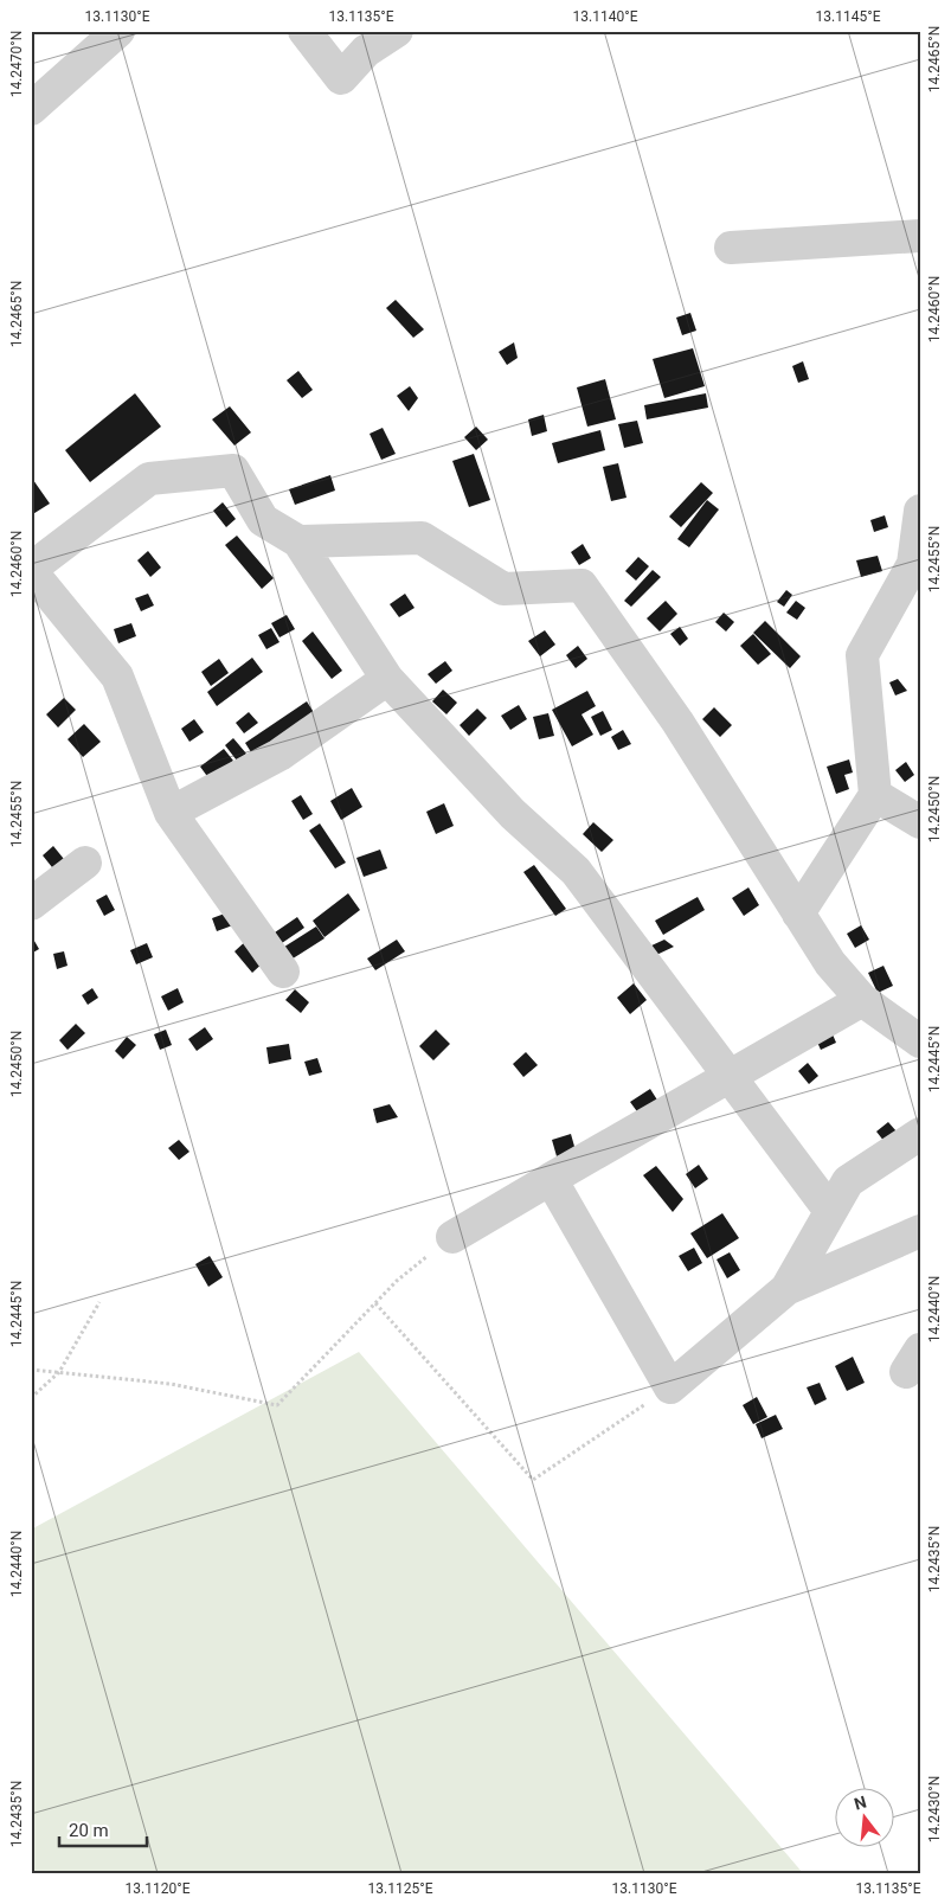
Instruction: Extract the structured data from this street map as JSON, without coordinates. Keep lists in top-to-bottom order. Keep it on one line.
{"scale_bar":"20 m","north":"top","coordinates":["13.1130°E","13.1135°E","13.1140°E","13.1145°E","14.2465°N","14.2470°N","14.2460°N","14.2455°N","14.2450°N","14.2445°N","14.2440°N","14.2435°N","14.2430°N","13.1120°E","13.1125°E"]}
